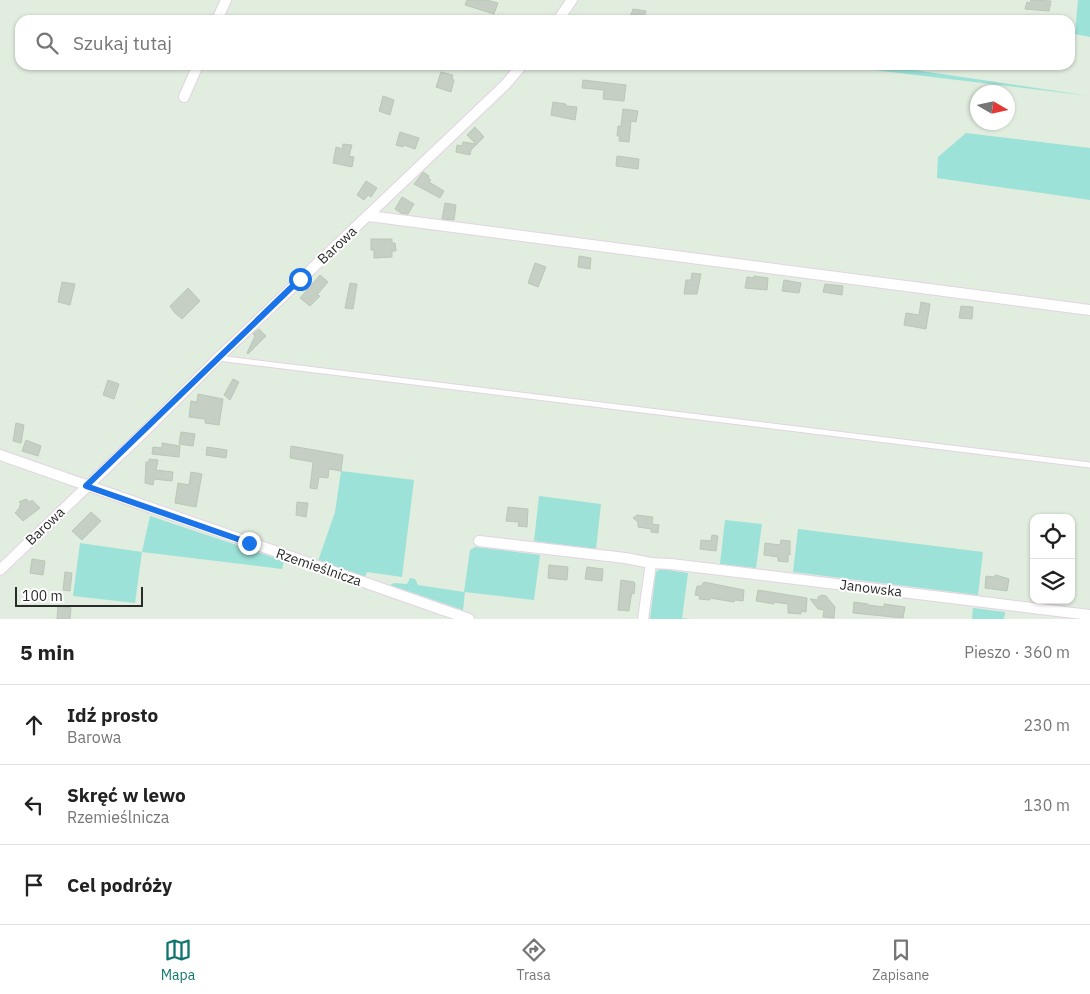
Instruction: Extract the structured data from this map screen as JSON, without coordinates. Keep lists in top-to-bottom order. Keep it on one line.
{"streets":{"street":["Barowa","Rzemieślnicza","Janowska"]},"crossings":[["Barowa","Rzemieślnicza"]],"scale_bar":"100 m","north":"right","page":{"search":"Szukaj tutaj","scale":"100 m","heading":["5 min","Pieszo · 360 m"],"list":[["Idź prosto","Barowa","230 m"],["Skręć w lewo","Rzemieślnicza","130 m"],"Cel podróży"],"nav":["Mapa","Trasa","Zapisane"]}}
